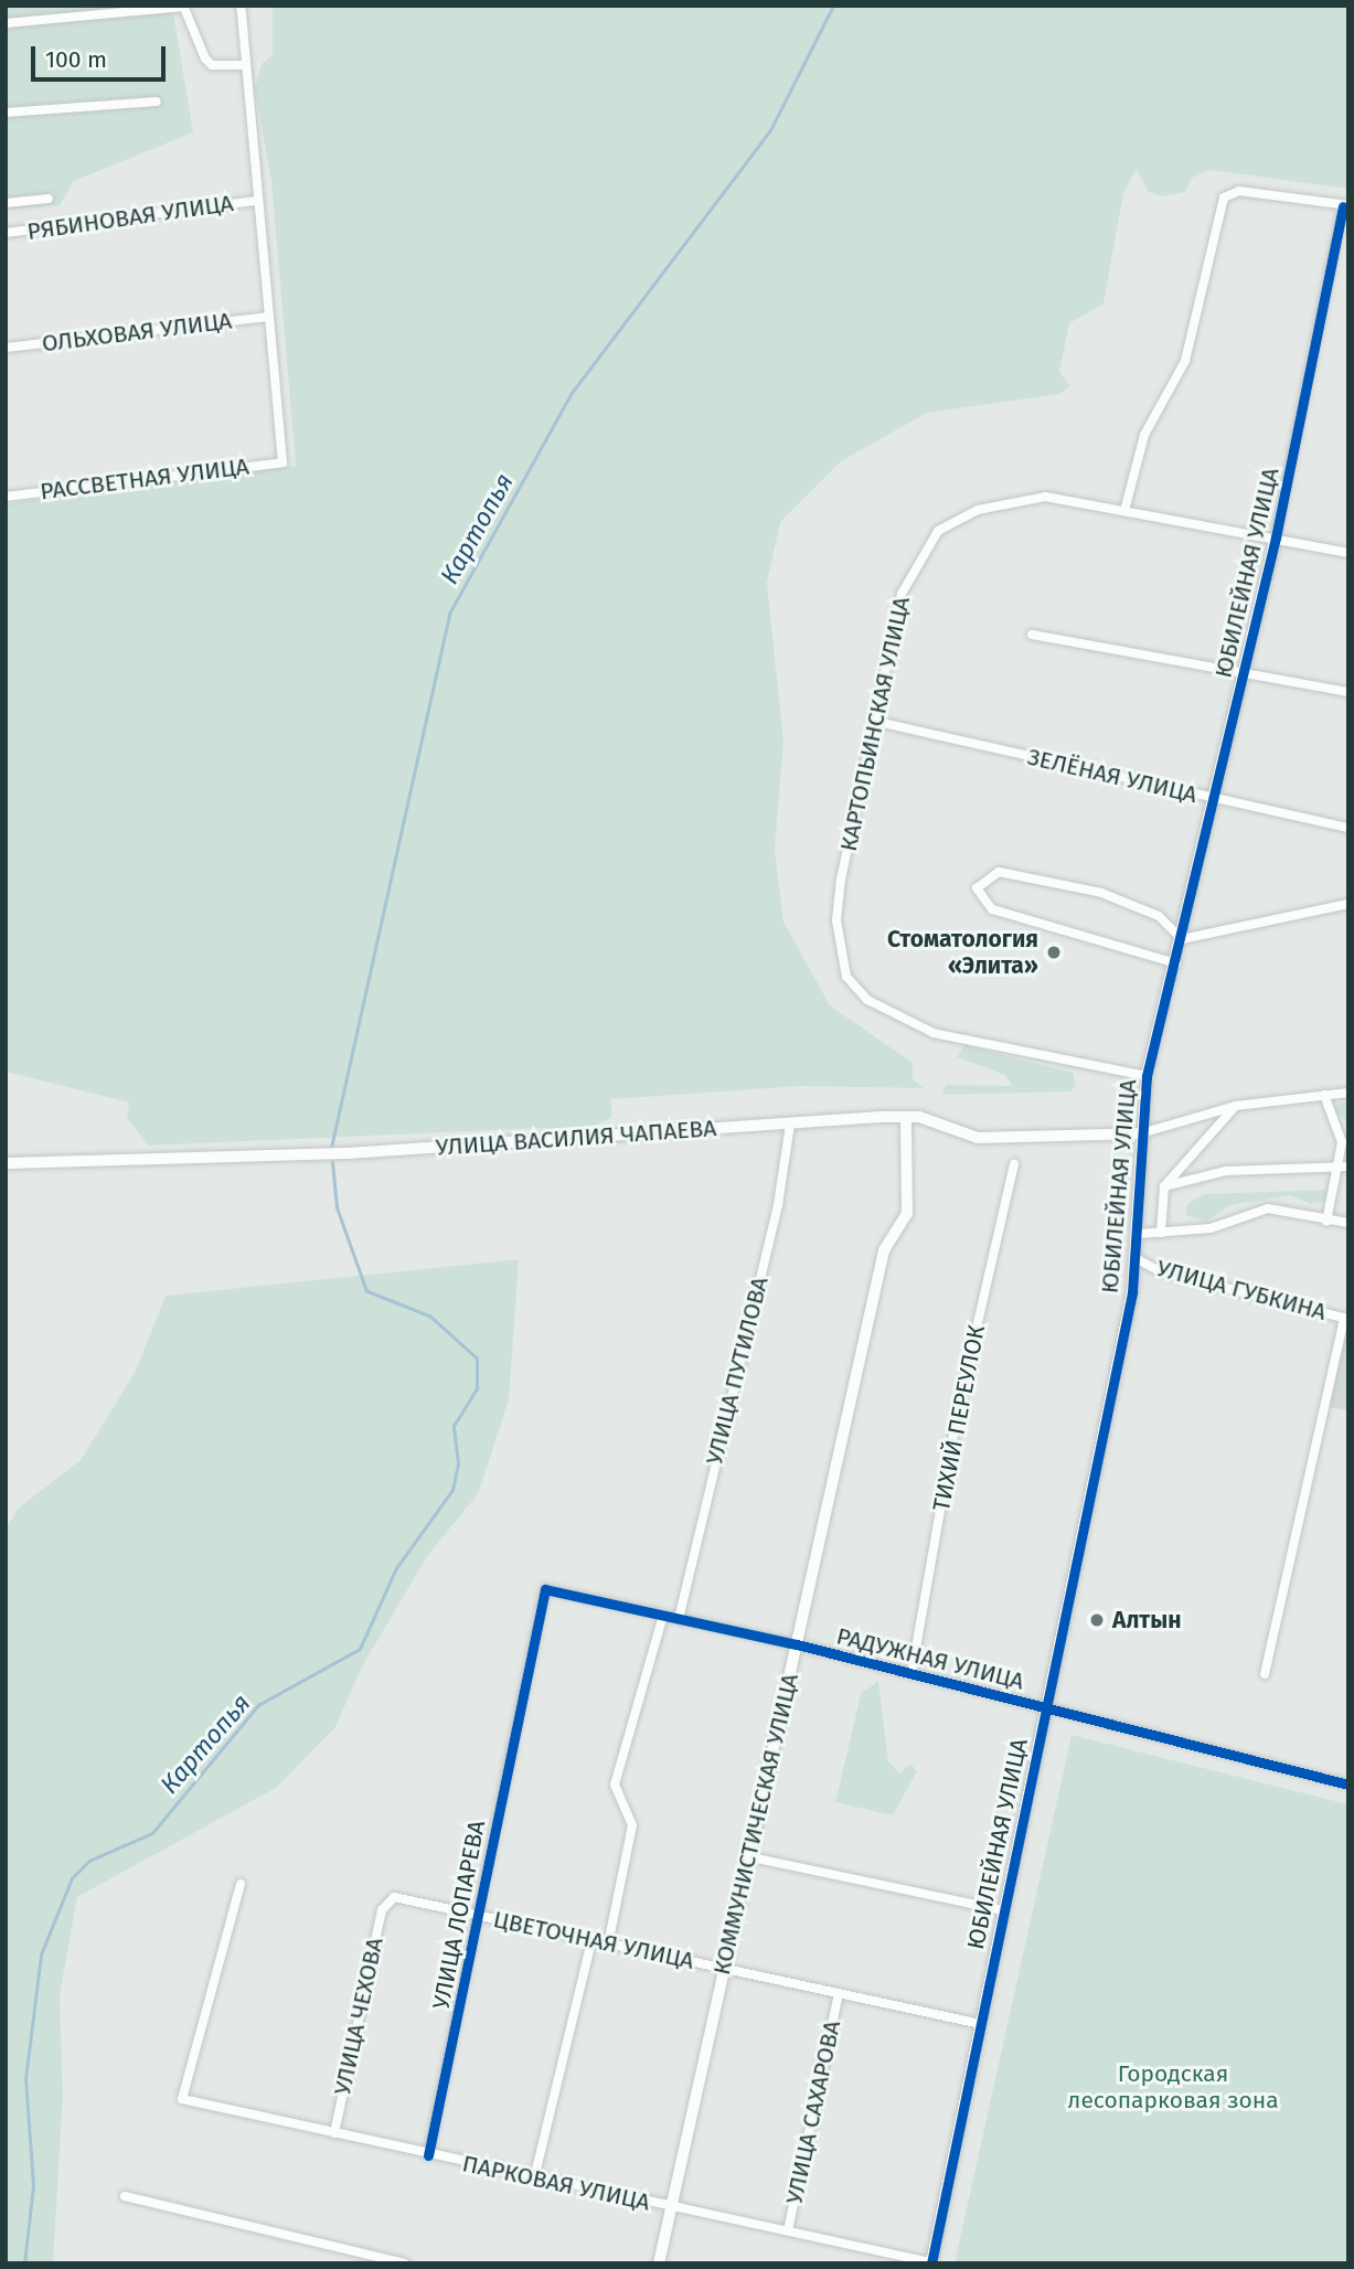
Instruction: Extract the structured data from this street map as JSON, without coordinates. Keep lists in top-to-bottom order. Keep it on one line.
{"streets":{"street":["РЯБИНОВАЯ УЛИЦА","ОЛЬХОВАЯ УЛИЦА","РАССВЕТНАЯ УЛИЦА","ЮБИЛЕЙНАЯ УЛИЦА","КАРТОПЬИНСКАЯ УЛИЦА","ЗЕЛЁНАЯ УЛИЦА","УЛИЦА ВАСИЛИЯ ЧАПАЕВА","УЛИЦА ГУБКИНА","УЛИЦА ПУТИЛОВА","ТИХИЙ ПЕРЕУЛОК","РАДУЖНАЯ УЛИЦА","КОММУНИСТИЧЕСКАЯ УЛИЦА","УЛИЦА ЛОПАРЕВА","ЦВЕТОЧНАЯ УЛИЦА","УЛИЦА ЧЕХОВА","УЛИЦА САХАРОВА","ПАРКОВАЯ УЛИЦА"]},"crossings":[["ОЛЬХОВАЯ УЛИЦА","РАССВЕТНАЯ УЛИЦА"],["ЮБИЛЕЙНАЯ УЛИЦА","КАРТОПЬИНСКАЯ УЛИЦА"],["ЮБИЛЕЙНАЯ УЛИЦА","ЗЕЛЁНАЯ УЛИЦА"],["ЮБИЛЕЙНАЯ УЛИЦА","УЛИЦА ВАСИЛИЯ ЧАПАЕВА"],["ЮБИЛЕЙНАЯ УЛИЦА","УЛИЦА ГУБКИНА"],["ЮБИЛЕЙНАЯ УЛИЦА","РАДУЖНАЯ УЛИЦА"],["ЮБИЛЕЙНАЯ УЛИЦА","ЦВЕТОЧНАЯ УЛИЦА"],["ЮБИЛЕЙНАЯ УЛИЦА","ПАРКОВАЯ УЛИЦА"],["КАРТОПЬИНСКАЯ УЛИЦА","ЗЕЛЁНАЯ УЛИЦА"],["УЛИЦА ВАСИЛИЯ ЧАПАЕВА","УЛИЦА ПУТИЛОВА"],["УЛИЦА ВАСИЛИЯ ЧАПАЕВА","КОММУНИСТИЧЕСКАЯ УЛИЦА"],["УЛИЦА ПУТИЛОВА","РАДУЖНАЯ УЛИЦА"],["ТИХИЙ ПЕРЕУЛОК","РАДУЖНАЯ УЛИЦА"],["РАДУЖНАЯ УЛИЦА","КОММУНИСТИЧЕСКАЯ УЛИЦА"],["РАДУЖНАЯ УЛИЦА","УЛИЦА ЛОПАРЕВА"],["КОММУНИСТИЧЕСКАЯ УЛИЦА","ЦВЕТОЧНАЯ УЛИЦА"],["КОММУНИСТИЧЕСКАЯ УЛИЦА","ПАРКОВАЯ УЛИЦА"],["УЛИЦА ЛОПАРЕВА","ЦВЕТОЧНАЯ УЛИЦА"],["УЛИЦА ЛОПАРЕВА","ПАРКОВАЯ УЛИЦА"],["ЦВЕТОЧНАЯ УЛИЦА","УЛИЦА ЧЕХОВА"],["ЦВЕТОЧНАЯ УЛИЦА","УЛИЦА САХАРОВА"],["УЛИЦА ЧЕХОВА","ПАРКОВАЯ УЛИЦА"],["УЛИЦА САХАРОВА","ПАРКОВАЯ УЛИЦА"]],"water":["Картопья"],"parks":["Городская лесопарковая зона"],"places":["Стоматология «Элита»","Алтын"],"scale_bar":"100 m"}
